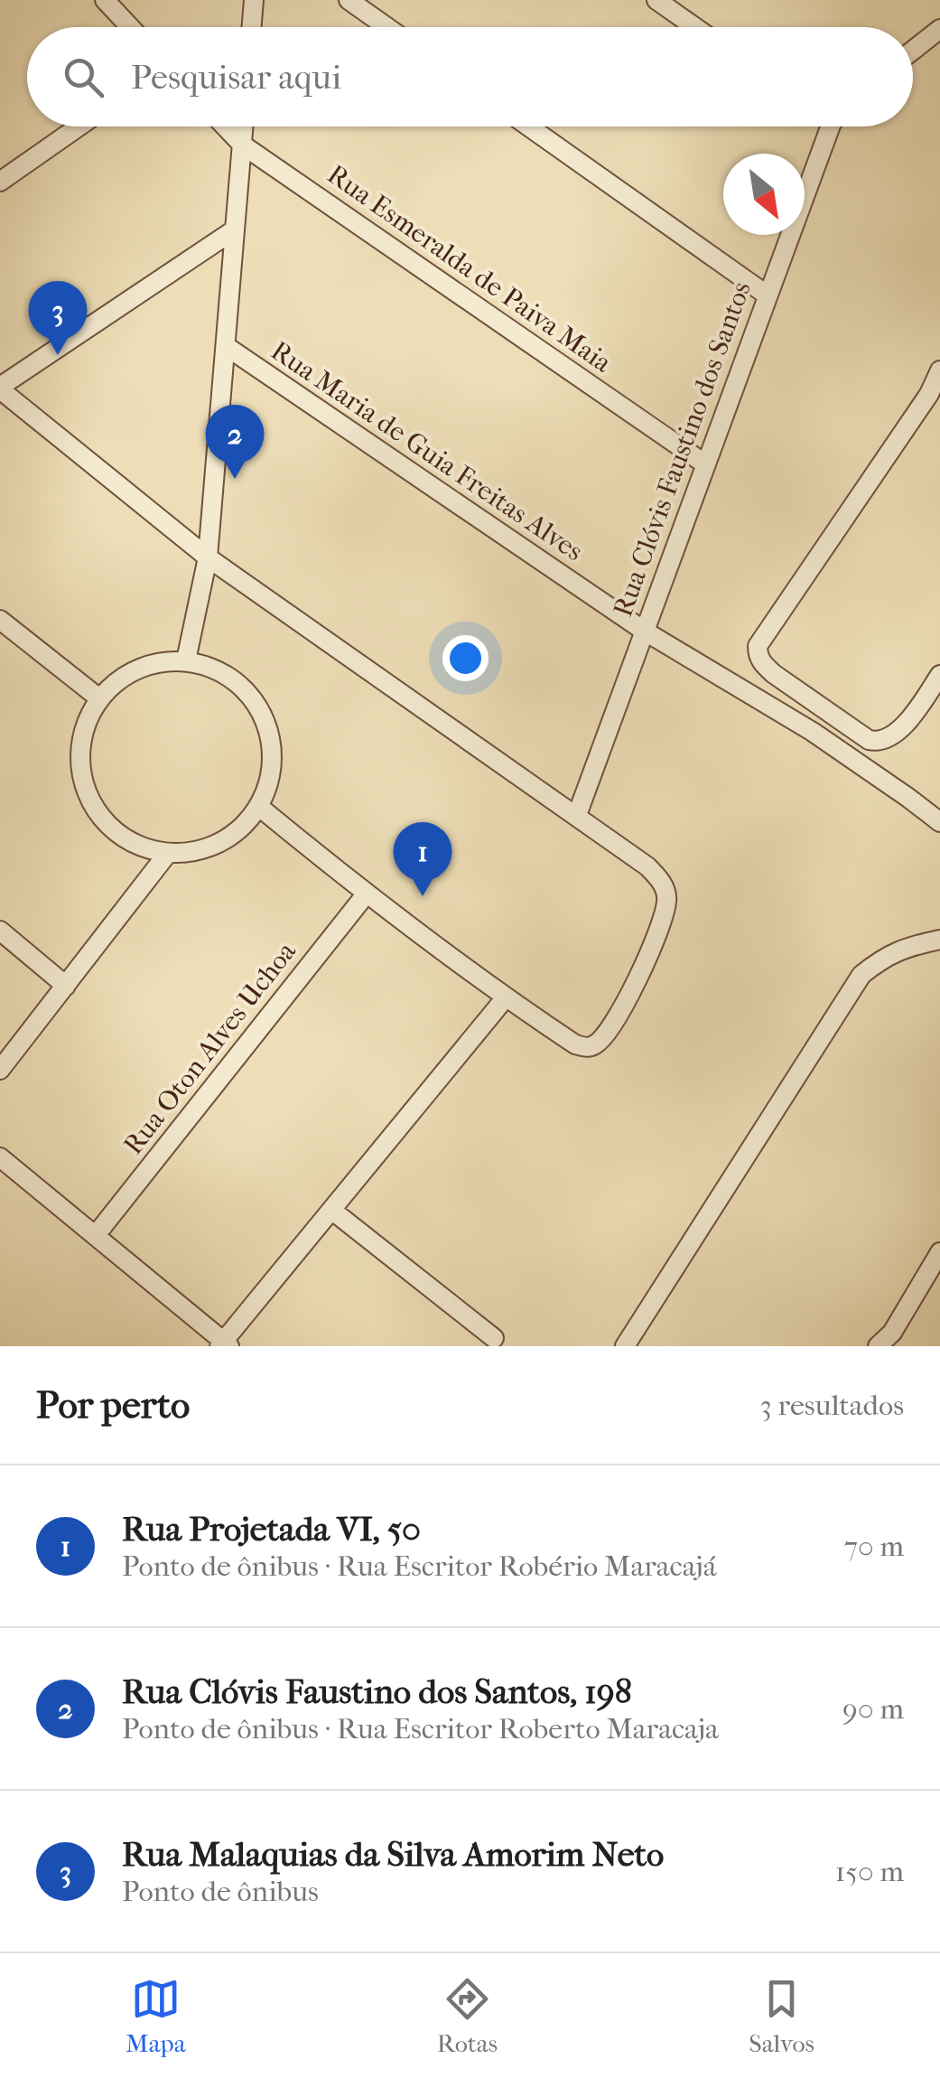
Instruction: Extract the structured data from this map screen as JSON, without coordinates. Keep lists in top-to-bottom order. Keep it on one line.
{"streets":{"street":["Rua Esmeralda de Paiva Maia","Rua Clóvis Faustino dos Santos","Rua Maria de Guia Freitas Alves","Rua Oton Alves Uchoa"]},"crossings":[["Rua Esmeralda de Paiva Maia","Rua Clóvis Faustino dos Santos"],["Rua Clóvis Faustino dos Santos","Rua Maria de Guia Freitas Alves"]],"north":"bottom right","page":{"search":"Pesquisar aqui","pins":["3","2","1"],"heading":["Por perto","3 resultados"],"list":[{"mark":"1","name":"Rua Projetada VI, 50","note":"Ponto de ônibus · Rua Escritor Robério Maracajá","value":"70 m"},{"mark":"2","name":"Rua Clóvis Faustino dos Santos, 198","note":"Ponto de ônibus · Rua Escritor Roberto Maracaja","value":"90 m"},{"mark":"3","name":"Rua Malaquias da Silva Amorim Neto","note":"Ponto de ônibus","value":"150 m"}],"nav":["Mapa","Rotas","Salvos"]}}
